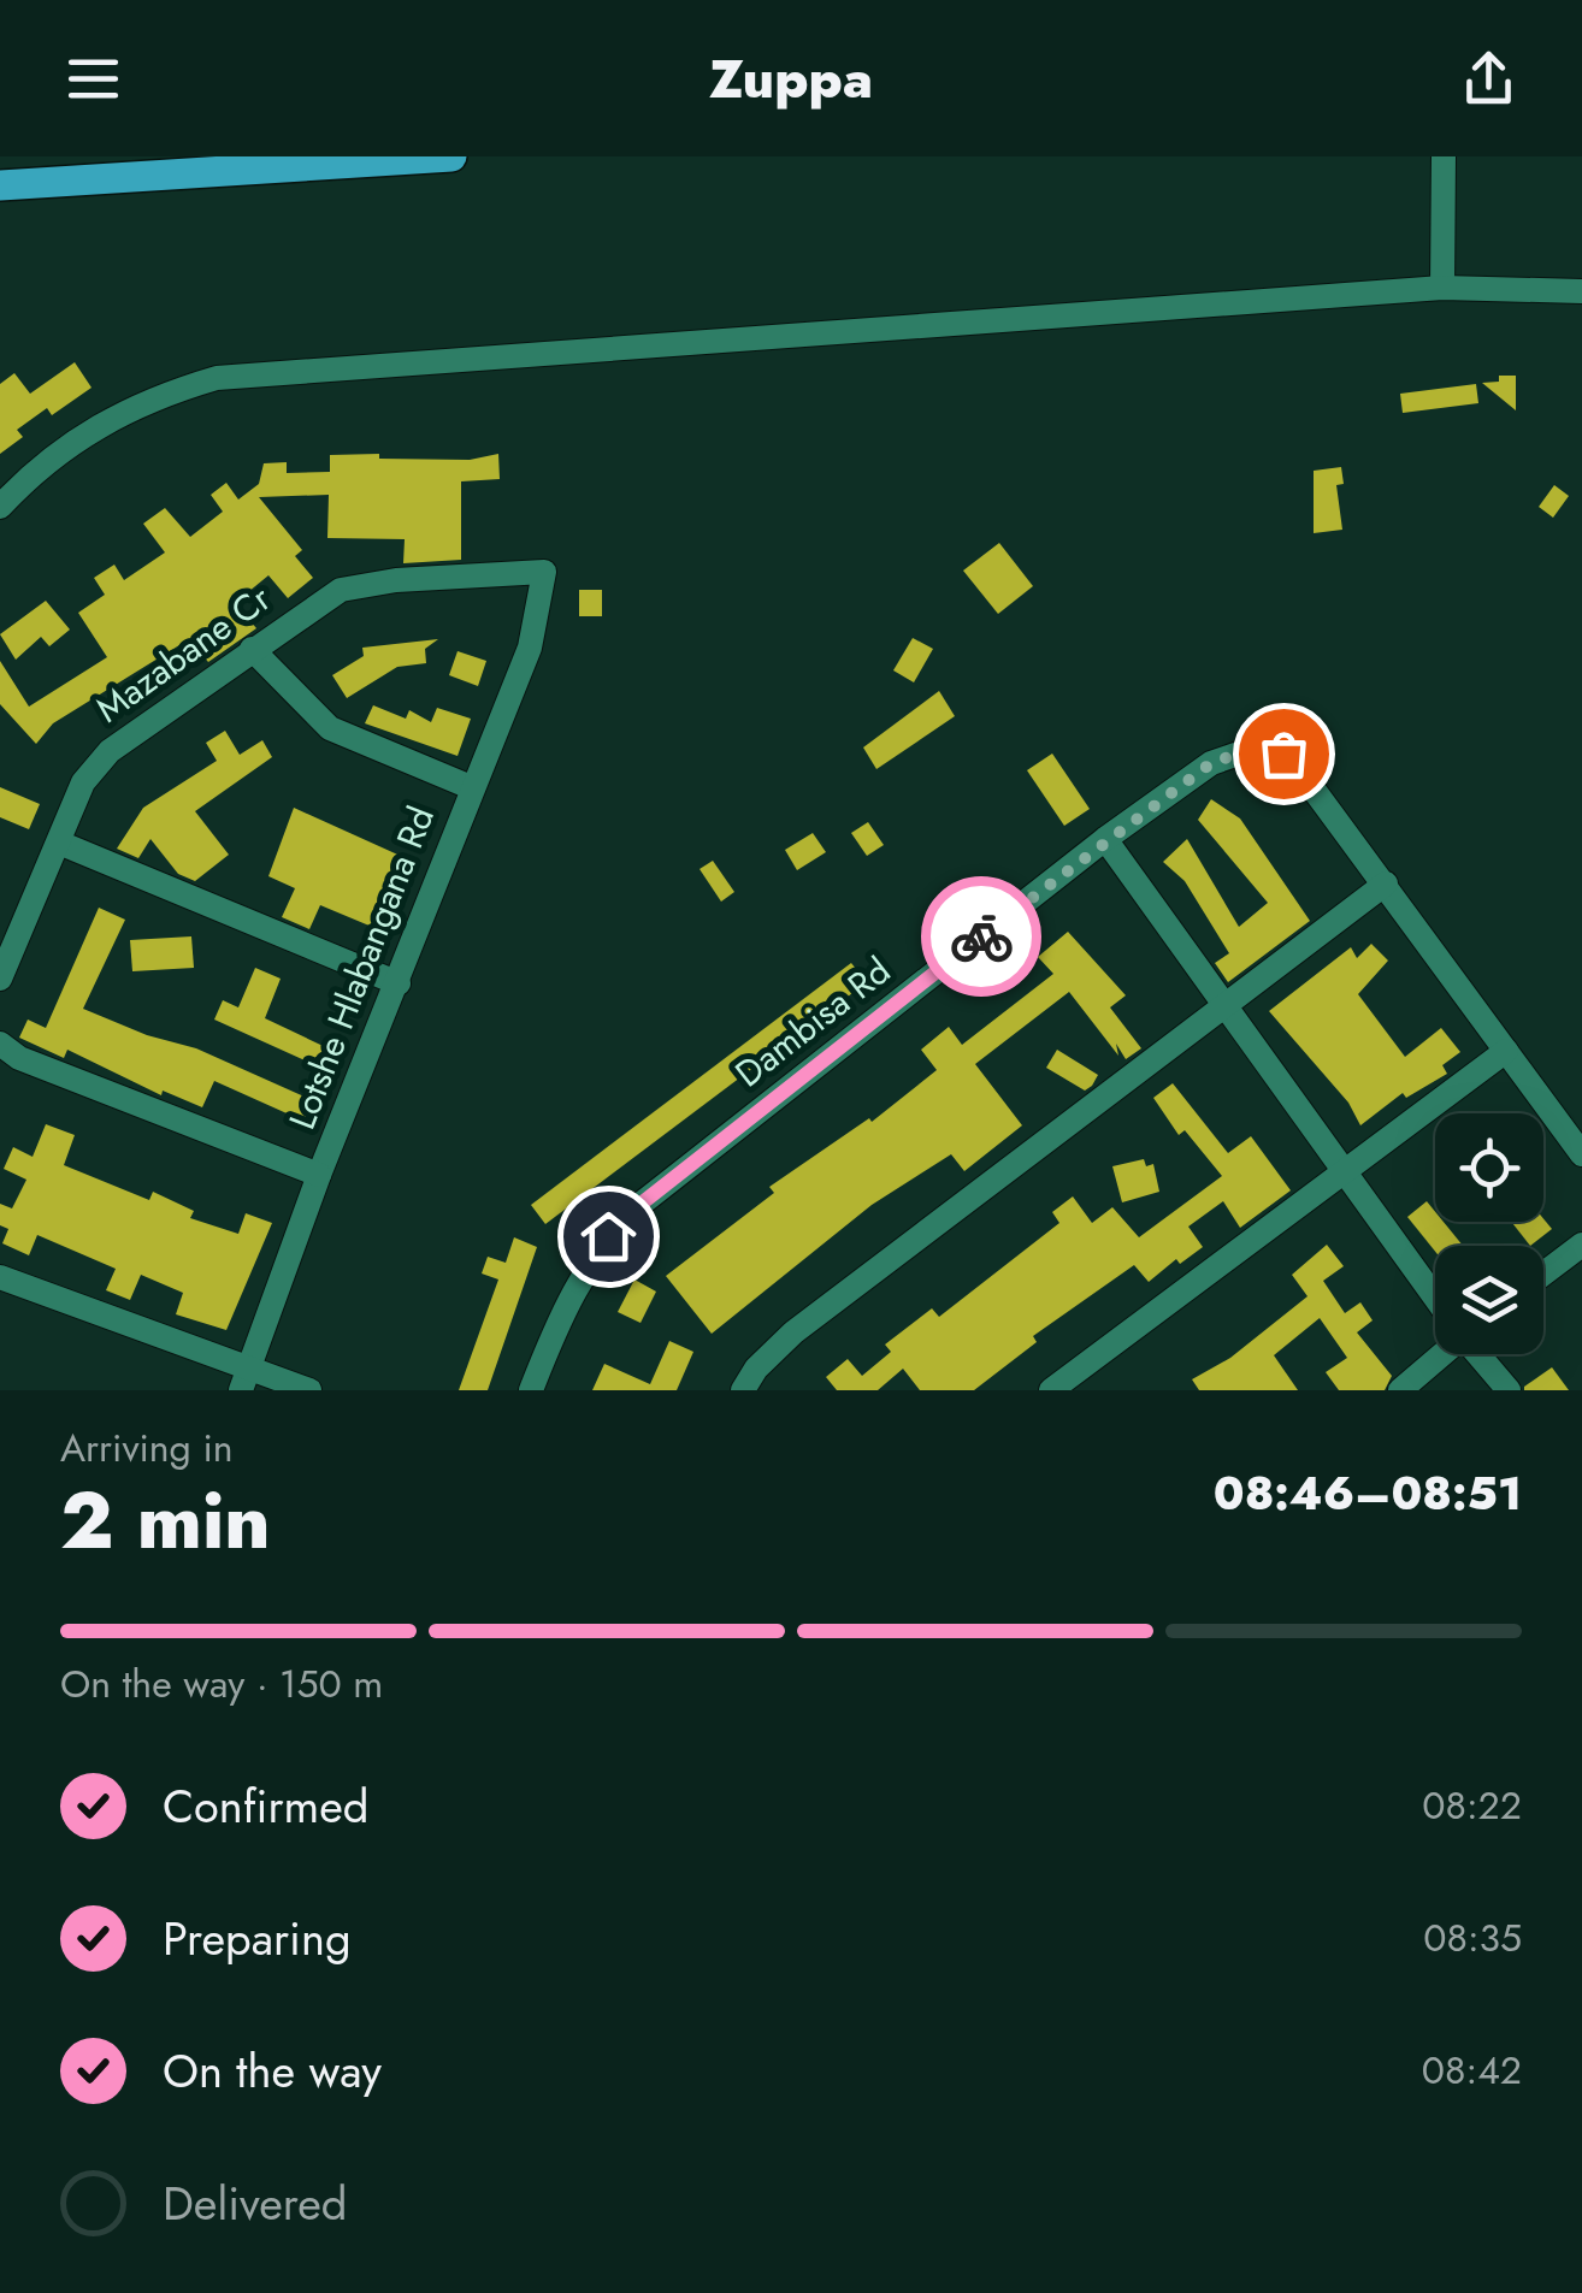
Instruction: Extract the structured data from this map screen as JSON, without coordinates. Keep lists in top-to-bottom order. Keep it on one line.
{"streets":{"street":["Mazabane Cr","Lotshe Hlabangana Rd","Dambisa Rd"]},"crossings":[["Mazabane Cr","Lotshe Hlabangana Rd"]],"page":{"header":"Zuppa","heading":["2 min","Arriving in","08:46–08:51"],"bar":"On the way · 150 m","list":[["Confirmed","08:22"],["Preparing","08:35"],["On the way","08:42"],"Delivered"]}}
